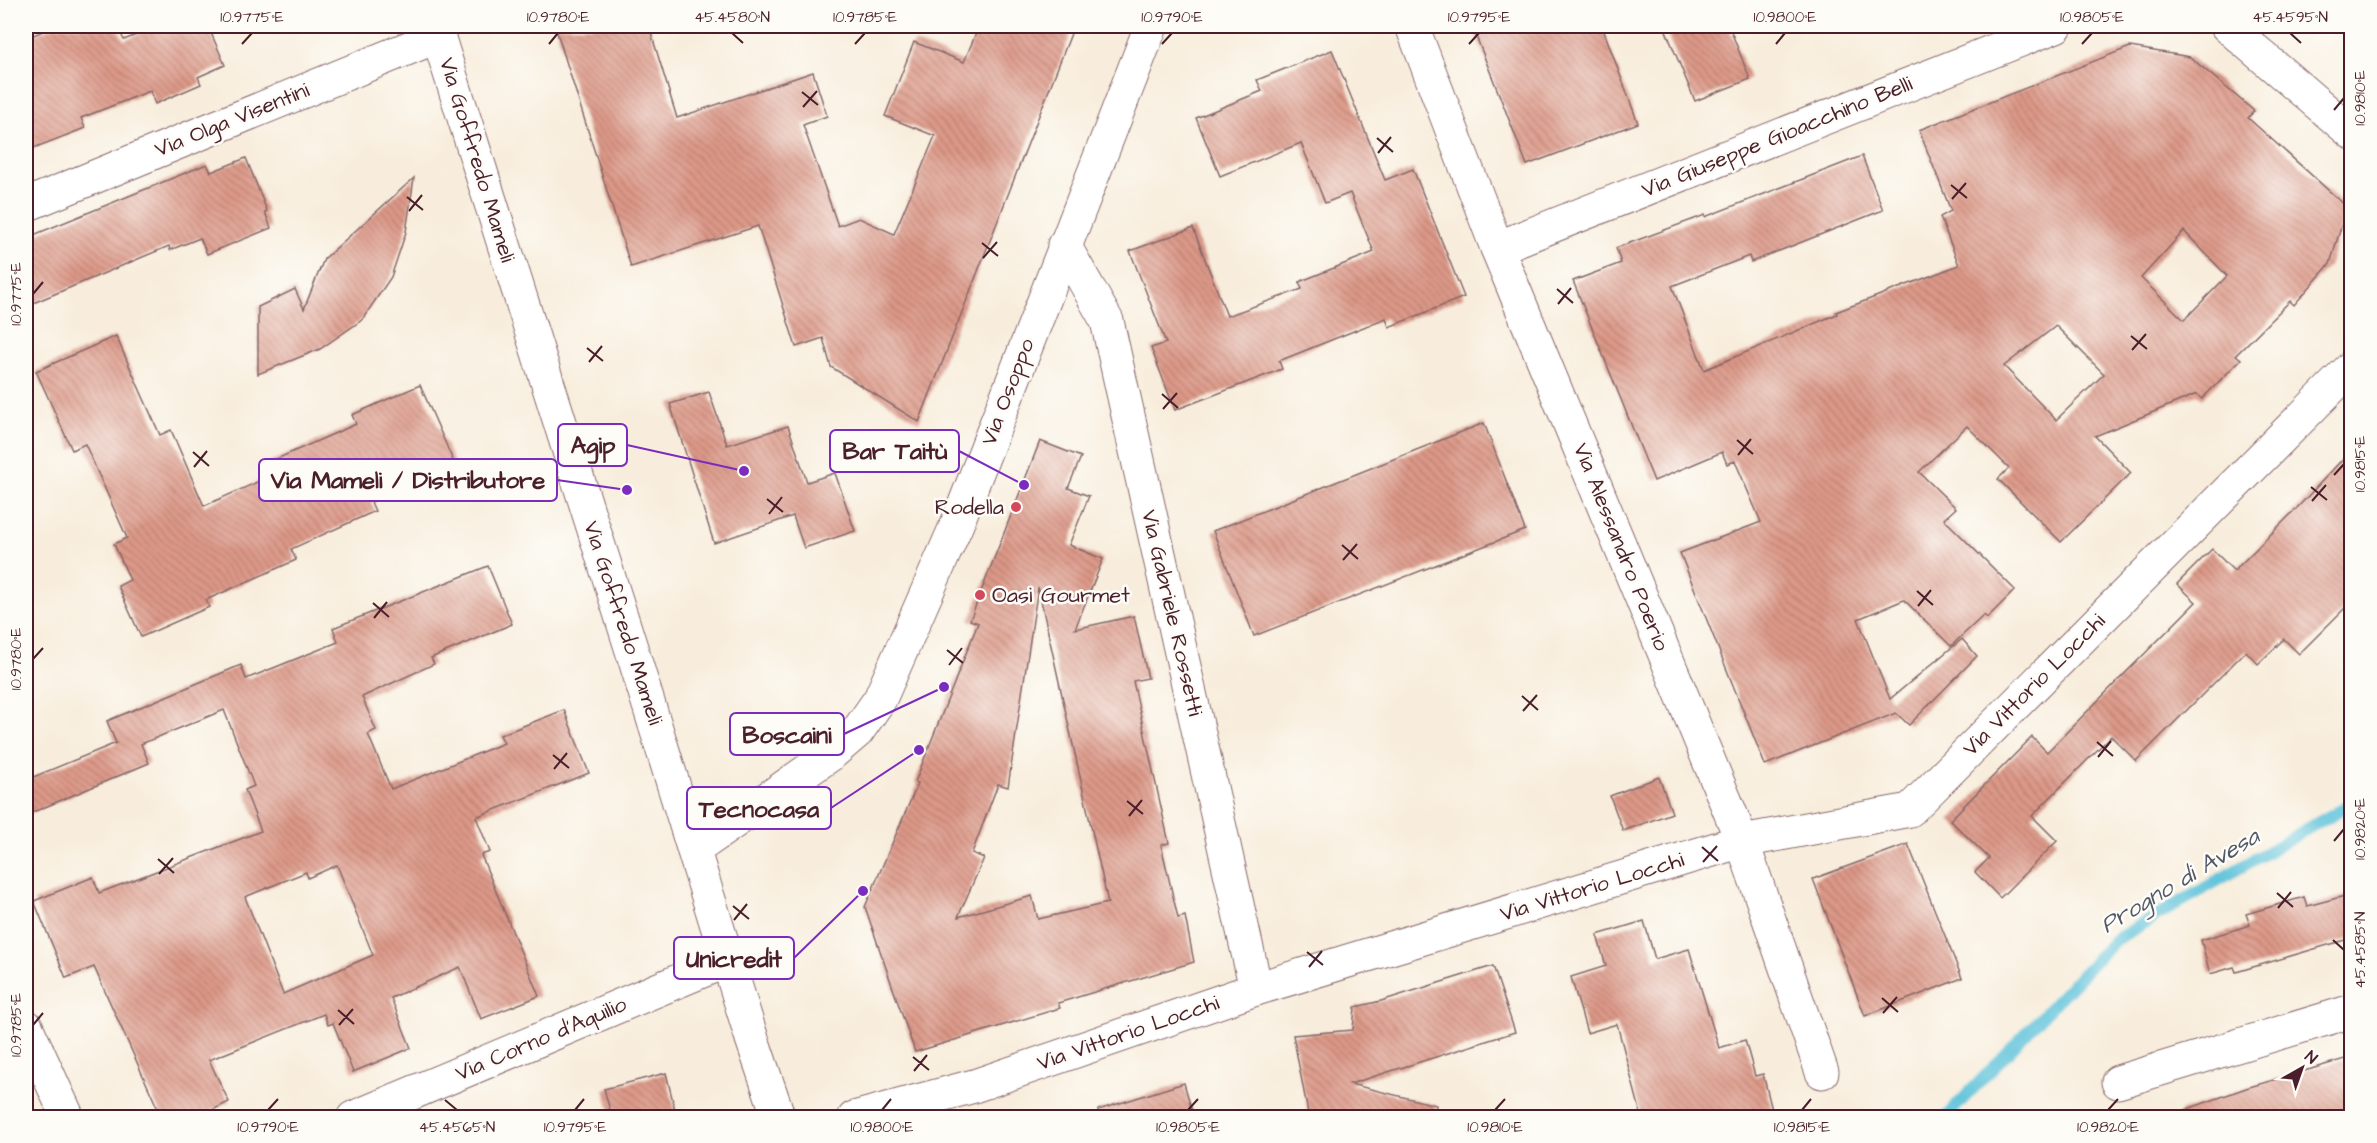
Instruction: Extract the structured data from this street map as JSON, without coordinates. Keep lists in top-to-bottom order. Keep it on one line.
{"streets":{"street":["Via Olga Visentini","Via Giuseppe Gioacchino Belli","Via Goffredo Mameli","Via Osoppo","Via Alessandro Poerio","Via Gabriele Rossetti","Via Vittorio Locchi","Via Corno d'Aquilio"]},"crossings":[["Via Olga Visentini","Via Goffredo Mameli"],["Via Giuseppe Gioacchino Belli","Via Alessandro Poerio"],["Via Goffredo Mameli","Via Osoppo"],["Via Goffredo Mameli","Via Corno d'Aquilio"],["Via Osoppo","Via Gabriele Rossetti"],["Via Alessandro Poerio","Via Vittorio Locchi"],["Via Gabriele Rossetti","Via Vittorio Locchi"]],"water":["Progno di Avesa"],"places":["Agip","Bar Taitù","Via Mameli / Distributore","Rodella","Oasi Gourmet","Boscaini","Tecnocasa","Unicredit"],"north":"top right","coordinates":["10.9775°E","10.9780°E","45.4580°N","10.9785°E","10.9790°E","10.9795°E","10.9800°E","10.9805°E","45.4595°N","10.9810°E","10.9815°E","10.9820°E","45.4585°N","45.4565°N"]}
